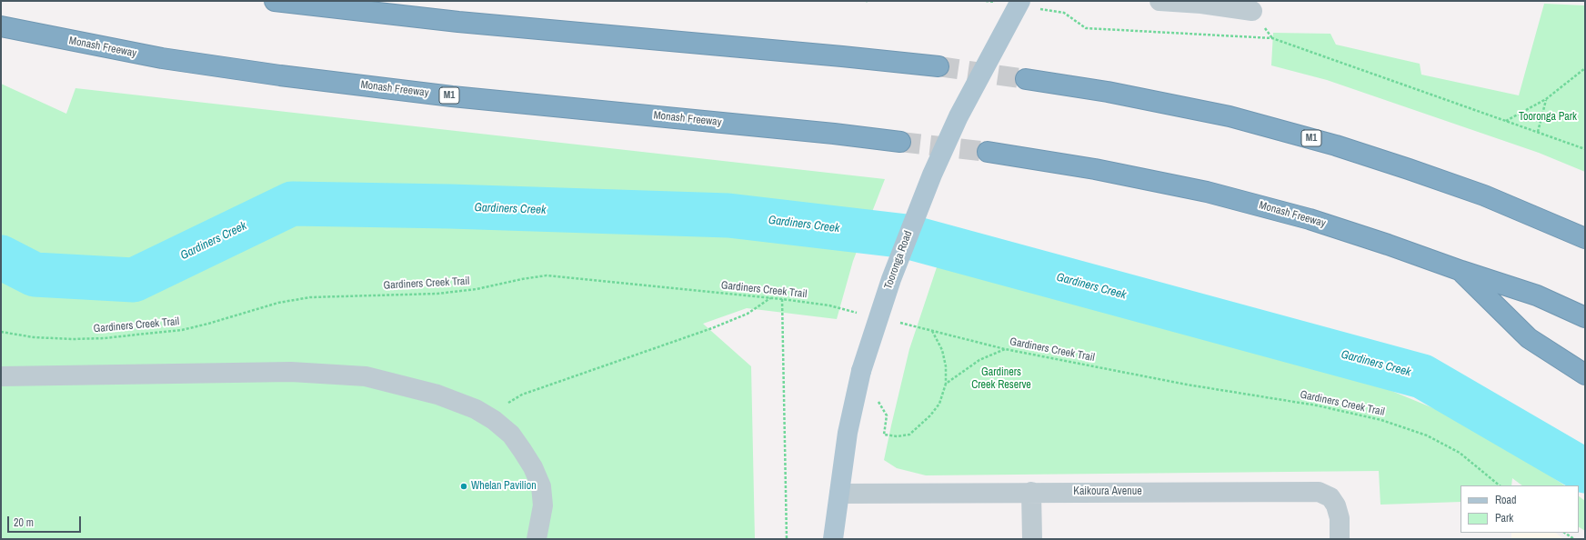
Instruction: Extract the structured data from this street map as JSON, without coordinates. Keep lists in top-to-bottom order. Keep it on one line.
{"streets":{"highway":["Monash Freeway","M1"],"main road":["Tooronga Road"],"street":["Kaikoura Avenue"],"path":["Gardiners Creek Trail"]},"crossings":[["Tooronga Road","Kaikoura Avenue"]],"water":["Gardiners Creek"],"parks":["Tooronga Park","Gardiners Creek Reserve"],"places":["Whelan Pavilion"],"legend":["Road","Park"],"scale_bar":"20 m"}
